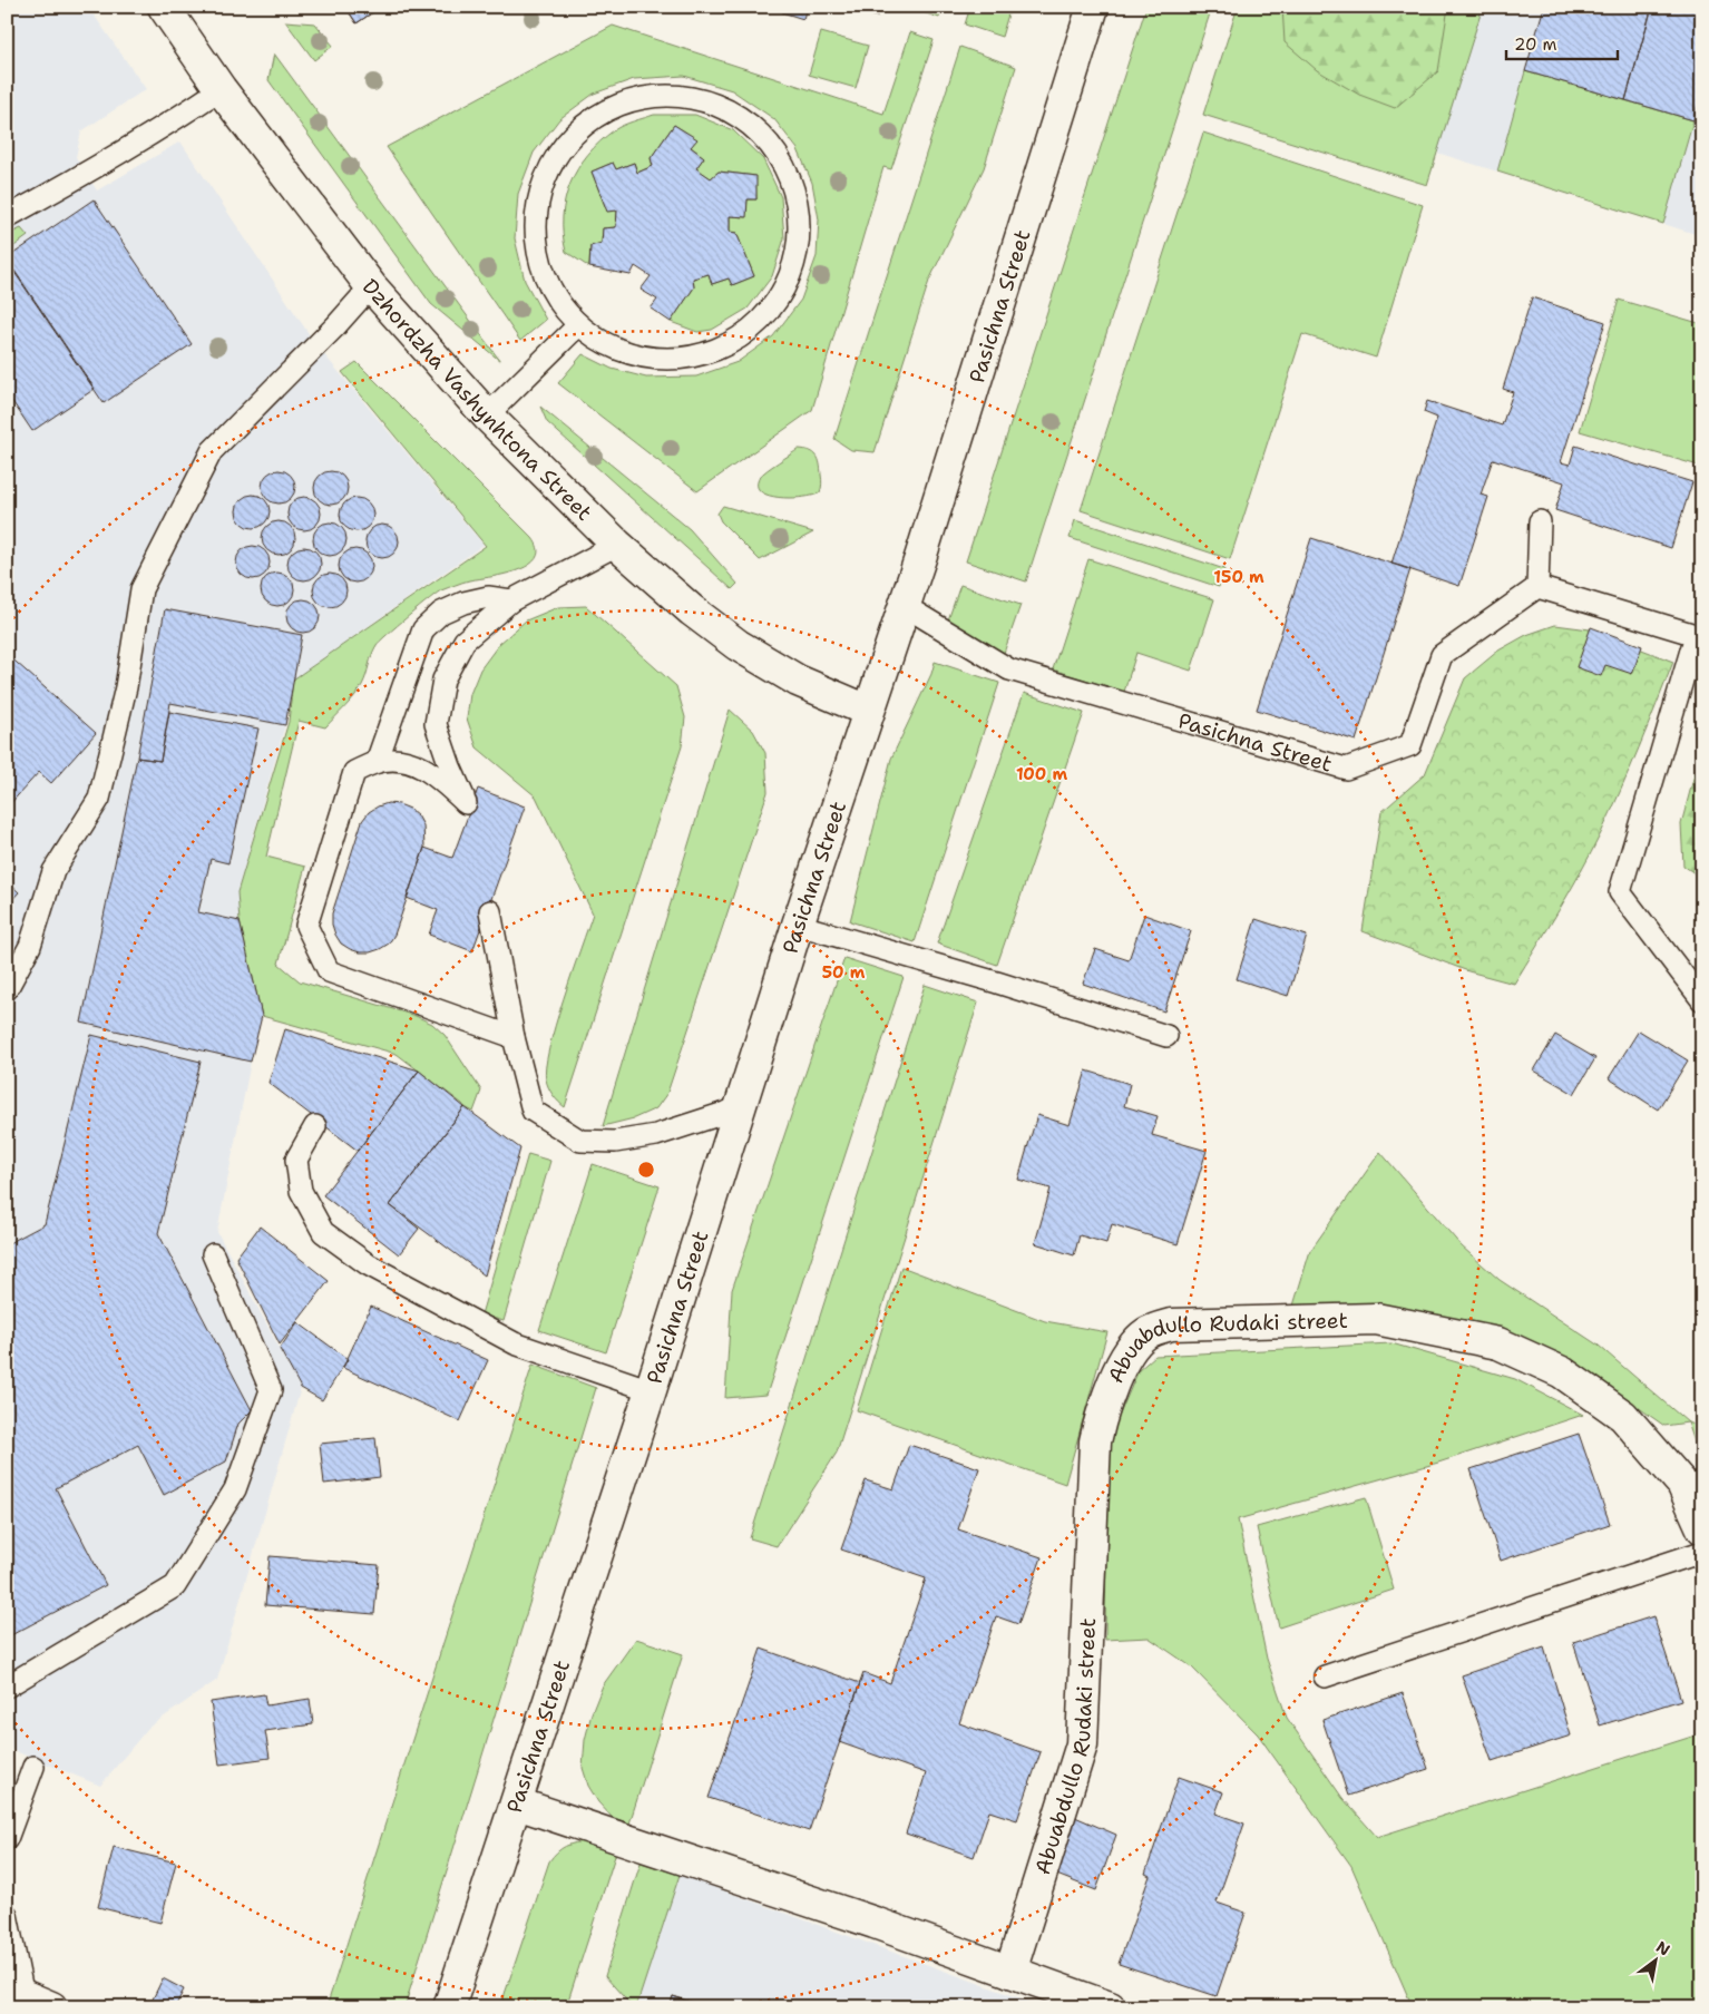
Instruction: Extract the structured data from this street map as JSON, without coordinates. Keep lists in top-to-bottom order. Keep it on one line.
{"streets":{"main road":["Pasichna Street","Dzhordzha Vashynhtona Street","Abuabdullo Rudaki street"]},"crossings":[["Pasichna Street","Dzhordzha Vashynhtona Street"]],"scale_bar":"20 m","north":"top right","rings":["150 m","100 m","50 m"]}
